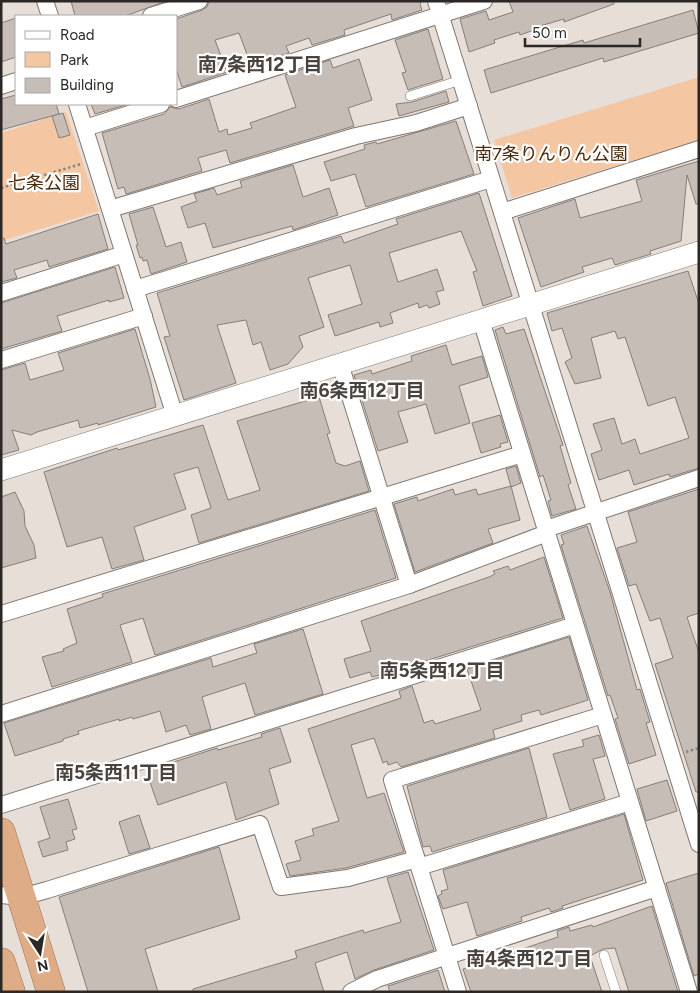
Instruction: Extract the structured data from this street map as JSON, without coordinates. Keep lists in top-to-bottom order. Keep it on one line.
{"districts":["南7条西12丁目","南6条西12丁目","南5条西12丁目","南5条西11丁目","南4条西12丁目"],"parks":["南7条りんりん公園","七条公園"],"legend":["Road","Park","Building"],"scale_bar":"50 m","north":"bottom"}
